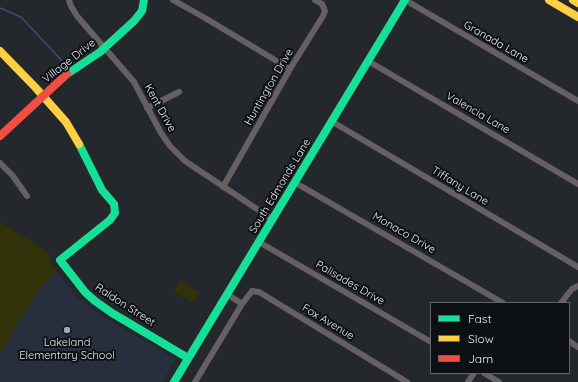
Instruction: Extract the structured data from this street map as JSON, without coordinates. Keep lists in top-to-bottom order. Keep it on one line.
{"streets":{"street":["Granada Lane","Village Drive","Huntington Drive","Kent Drive","Valencia Lane","South Edmonds Lane","Tiffany Lane","Monaco Drive","Palisades Drive","Raldon Street","Fox Avenue"]},"crossings":[["Granada Lane","South Edmonds Lane"],["Village Drive","Kent Drive"],["Village Drive","Raldon Street"],["Huntington Drive","Kent Drive"],["Kent Drive","South Edmonds Lane"],["Valencia Lane","South Edmonds Lane"],["South Edmonds Lane","Tiffany Lane"],["South Edmonds Lane","Monaco Drive"],["South Edmonds Lane","Palisades Drive"],["South Edmonds Lane","Raldon Street"]],"places":["Lakeland Elementary School"],"legend":["Fast","Slow","Jam"]}
